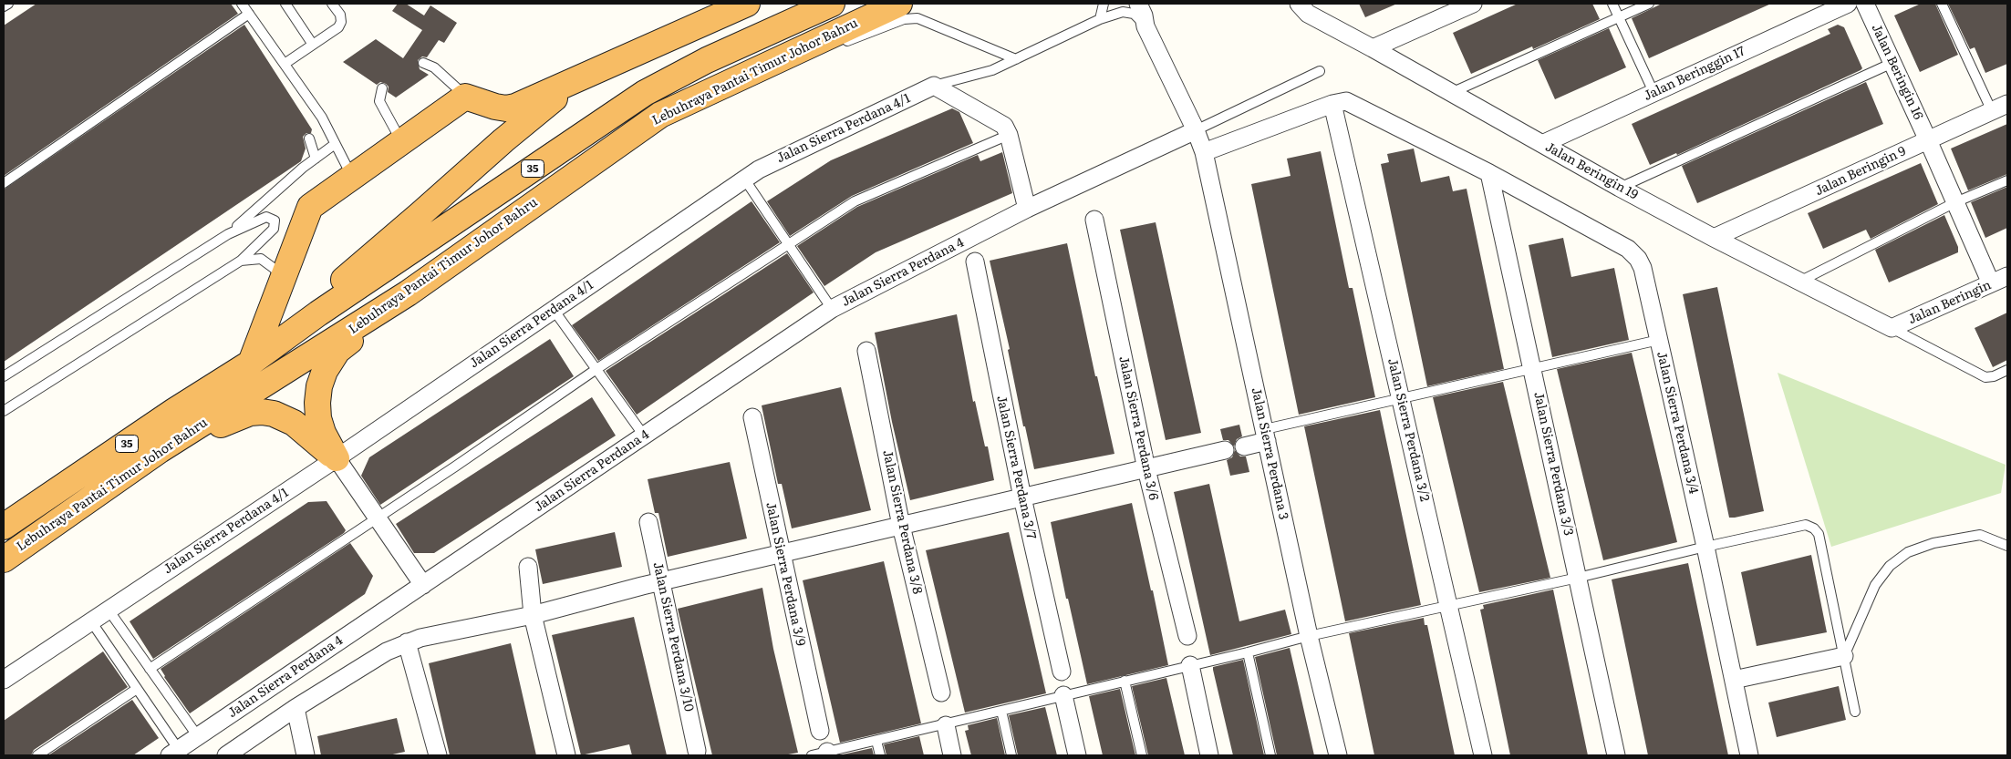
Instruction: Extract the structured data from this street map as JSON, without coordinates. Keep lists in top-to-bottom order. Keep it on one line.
{"streets":{"highway":["Lebuhraya Pantai Timur Johor Bahru","35"],"street":["Jalan Beringin 16","Jalan Beringgin 17","Jalan Sierra Perdana 4/1","Jalan Beringin 19","Jalan Beringin 9","Jalan Sierra Perdana 4","Jalan Beringin","Jalan Sierra Perdana 3/4","Jalan Sierra Perdana 3/6","Jalan Sierra Perdana 3/2","Jalan Sierra Perdana 3","Jalan Sierra Perdana 3/3","Jalan Sierra Perdana 3/7","Jalan Sierra Perdana 3/8","Jalan Sierra Perdana 3/9","Jalan Sierra Perdana 3/10"]},"crossings":[["Jalan Beringin 16","Jalan Beringin 9"],["Jalan Beringin 16","Jalan Beringin"],["Jalan Beringgin 17","Jalan Beringin 19"],["Jalan Beringin 19","Jalan Beringin 9"],["Jalan Beringin 19","Jalan Beringin"],["Jalan Sierra Perdana 4","Jalan Sierra Perdana 3"],["Jalan Sierra Perdana 3/4","Jalan Sierra Perdana 3/2"],["Jalan Sierra Perdana 3/4","Jalan Sierra Perdana 3/3"]]}
